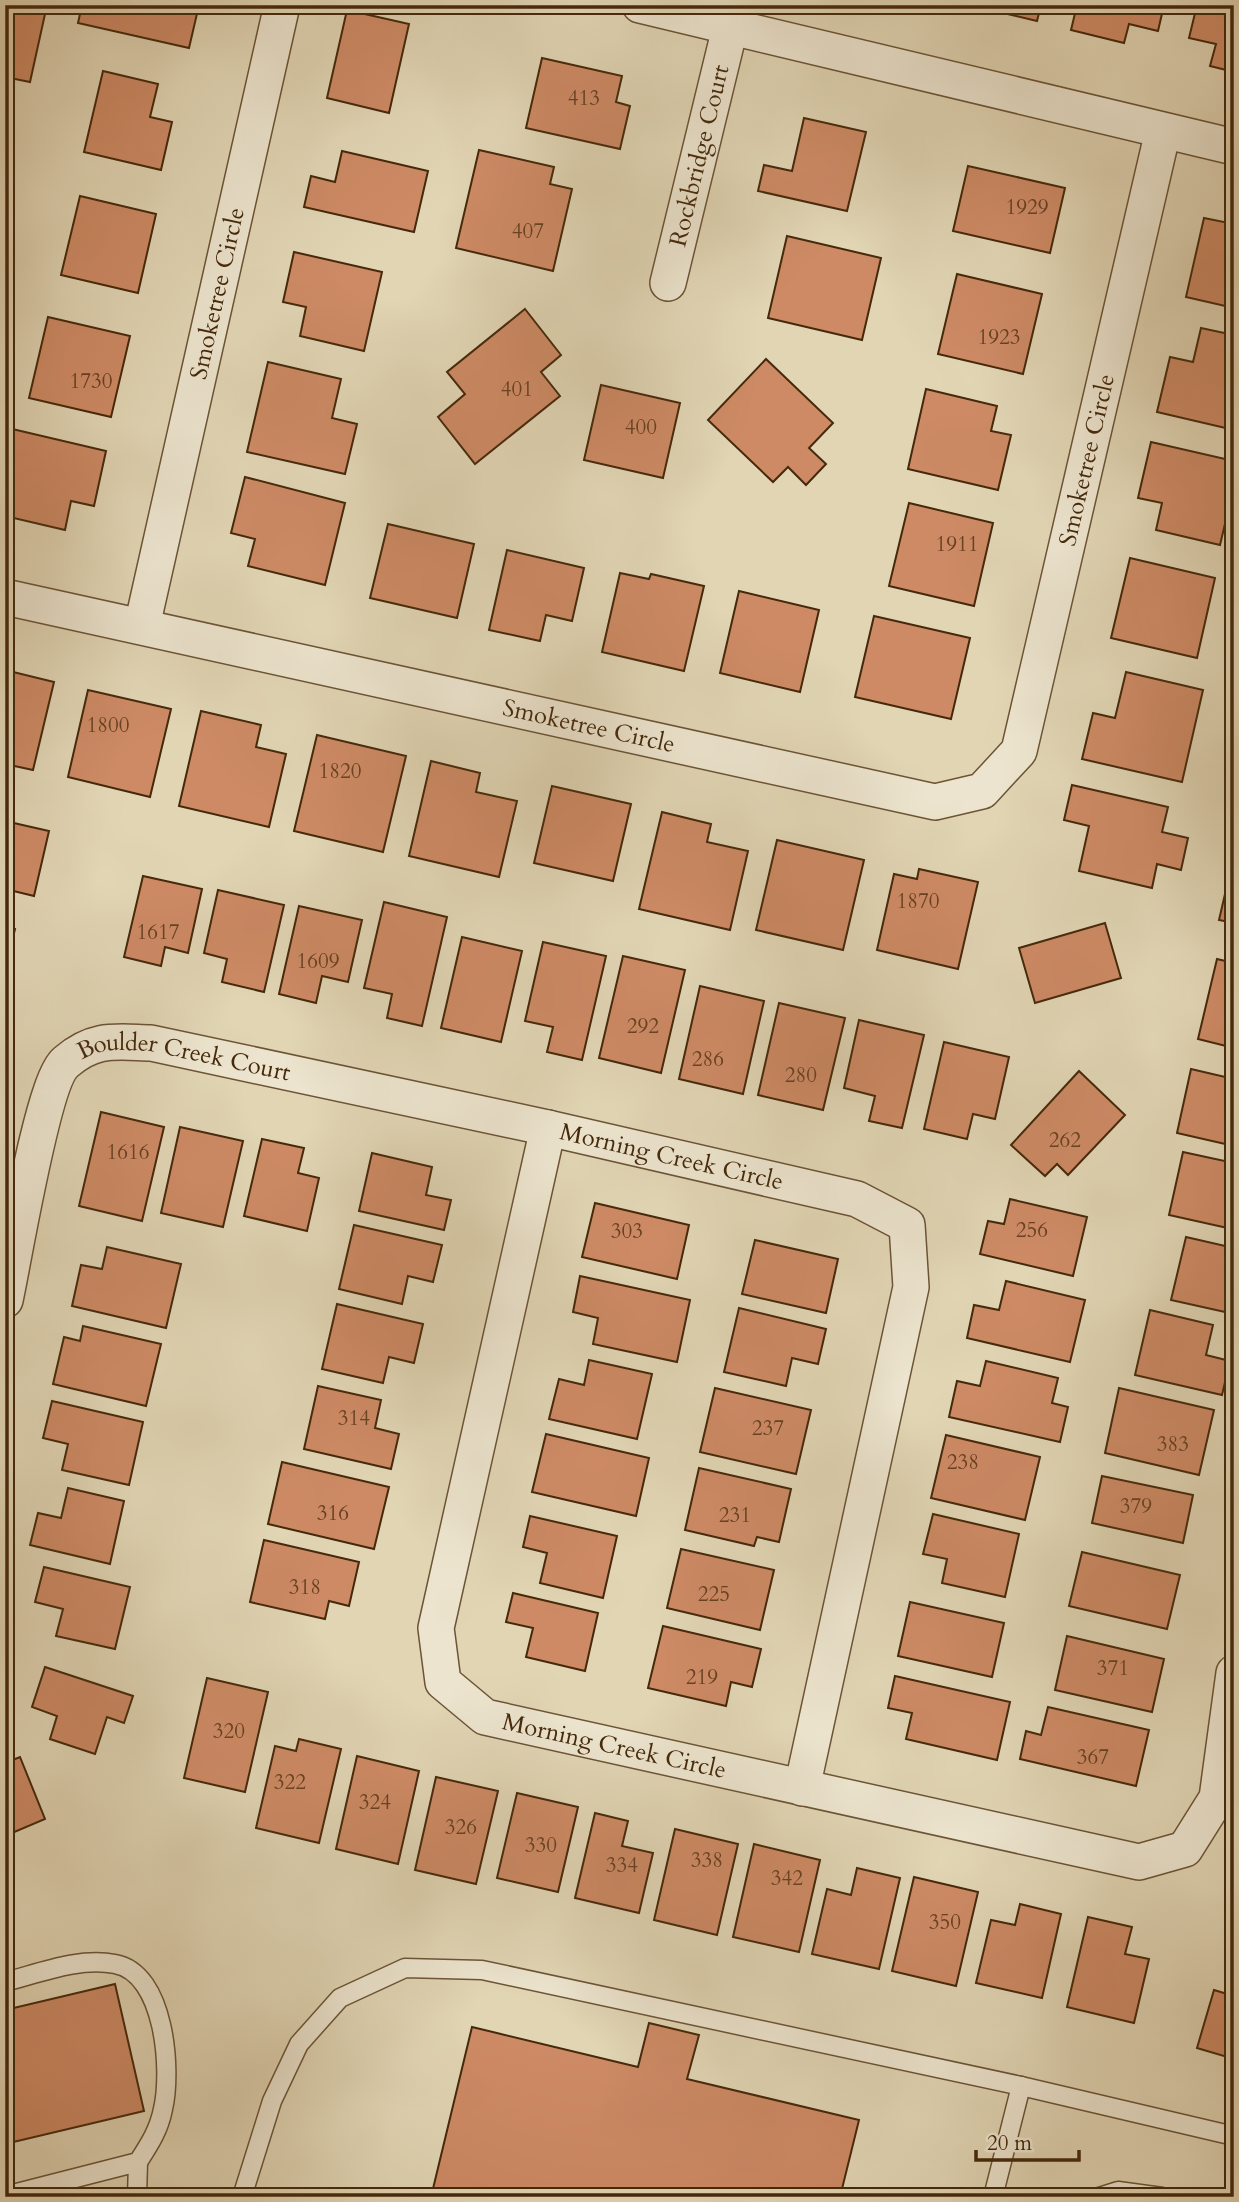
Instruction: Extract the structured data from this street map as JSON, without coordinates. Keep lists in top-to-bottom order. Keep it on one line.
{"streets":{"street":["Rockbridge Court","Smoketree Circle","Boulder Creek Court","Morning Creek Circle"]},"crossings":[["Boulder Creek Court","Morning Creek Circle"]],"house_numbers":["413","1929","407","1923","1730","401","400","1911","1800","1820","1870","1617","1609","292","286","280","262","1616","256","303","314","237","383","238","379","316","231","318","225","371","219","320","367","322","324","326","330","338","334","342","350"],"scale_bar":"20 m"}
